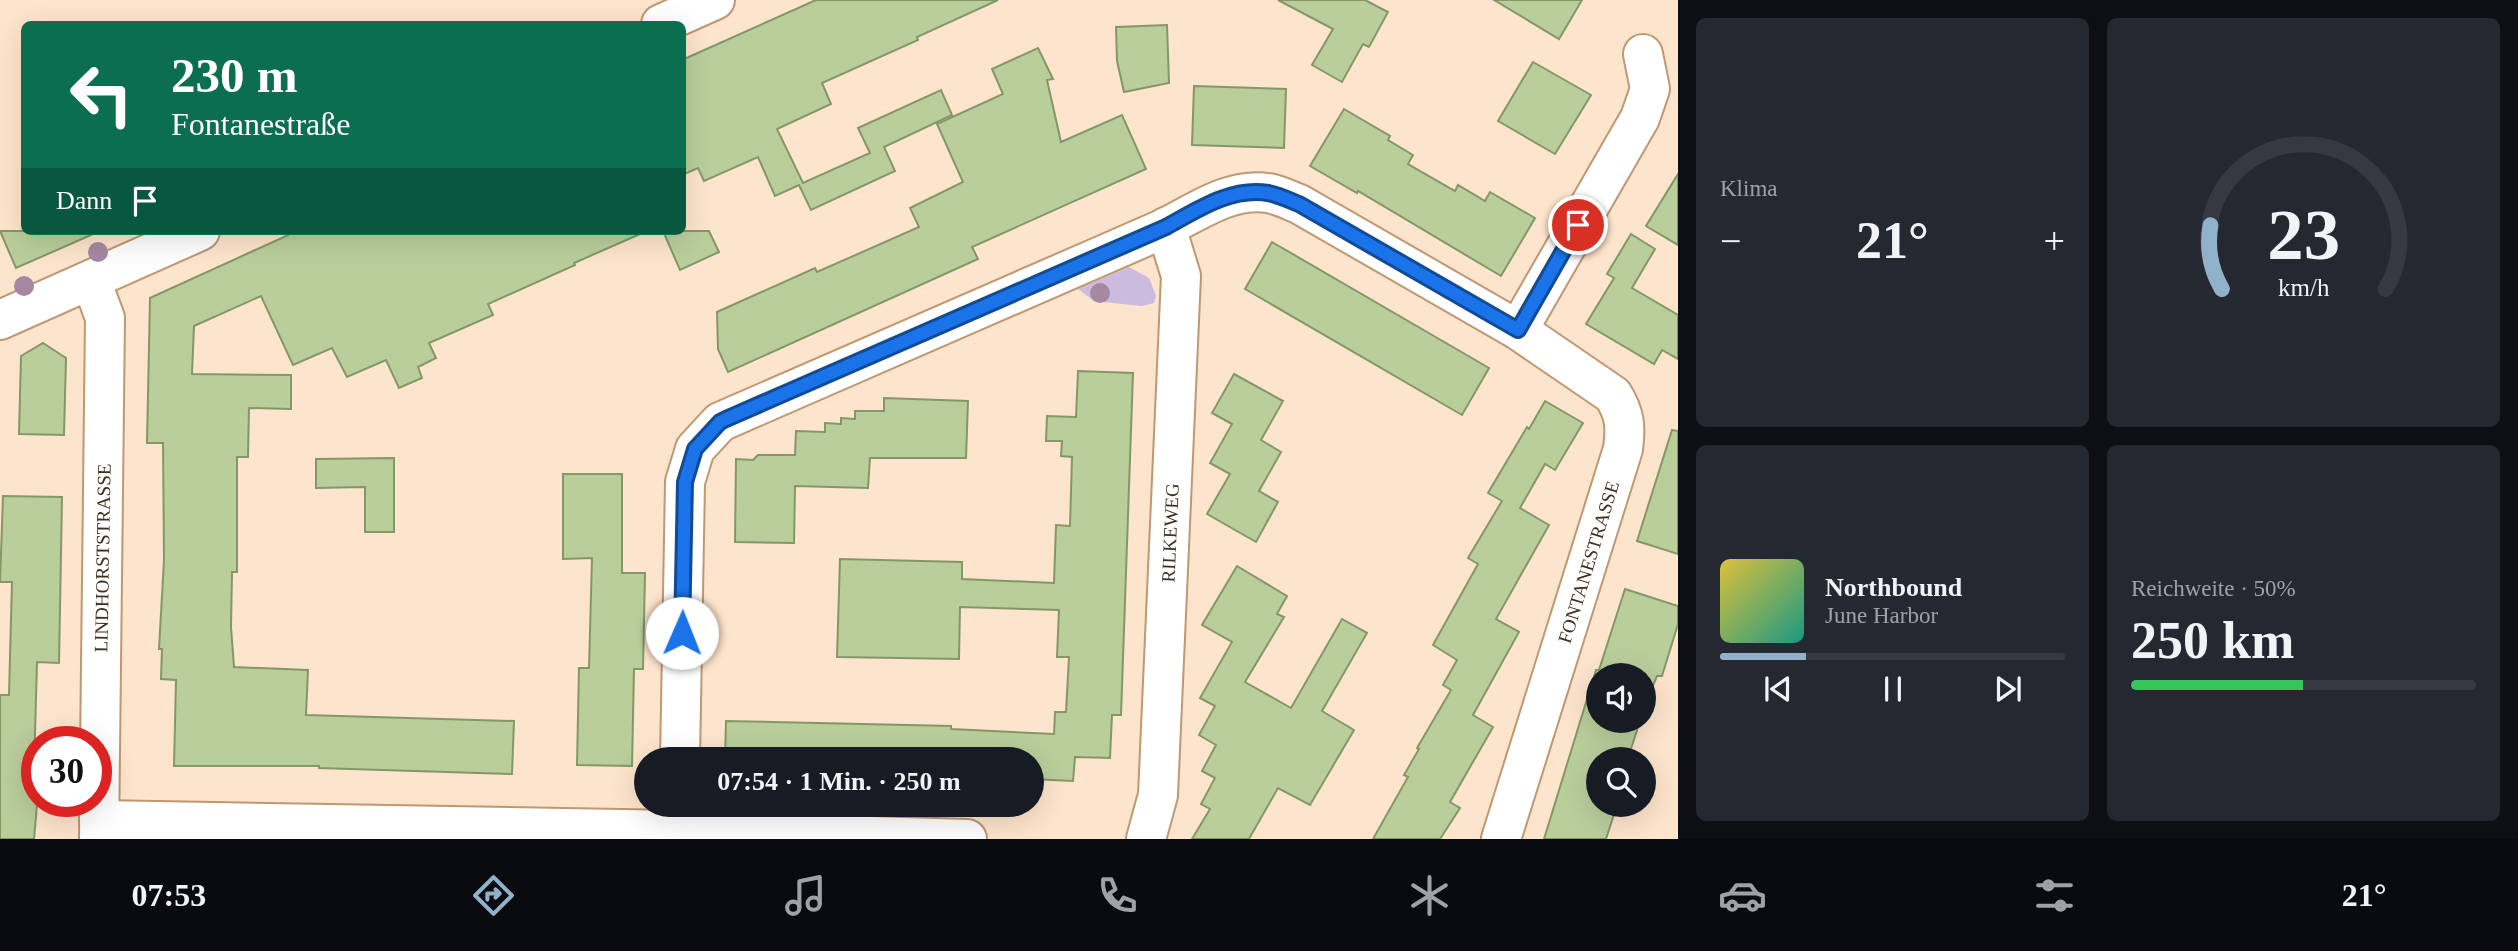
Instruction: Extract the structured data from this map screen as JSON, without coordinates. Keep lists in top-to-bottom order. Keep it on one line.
{"streets":{"street":["RILKEWEG","LINDHORSTSTRASSE","FONTANESTRASSE"]},"crossings":[["RILKEWEG","FONTANESTRASSE"]],"page":{"tile":["Klima",["Reichweite · 50%","250 km"]],"turn":["230 m","Fontanestraße"],"then":"Dann","heat":["−","21°","+"],"song":["Northbound","June Harbor"],"limit":"30","trip":"07:54 · 1 Min. · 250 m","tabs":["07:53","21°"],"gauge":["23","km/h"]}}
